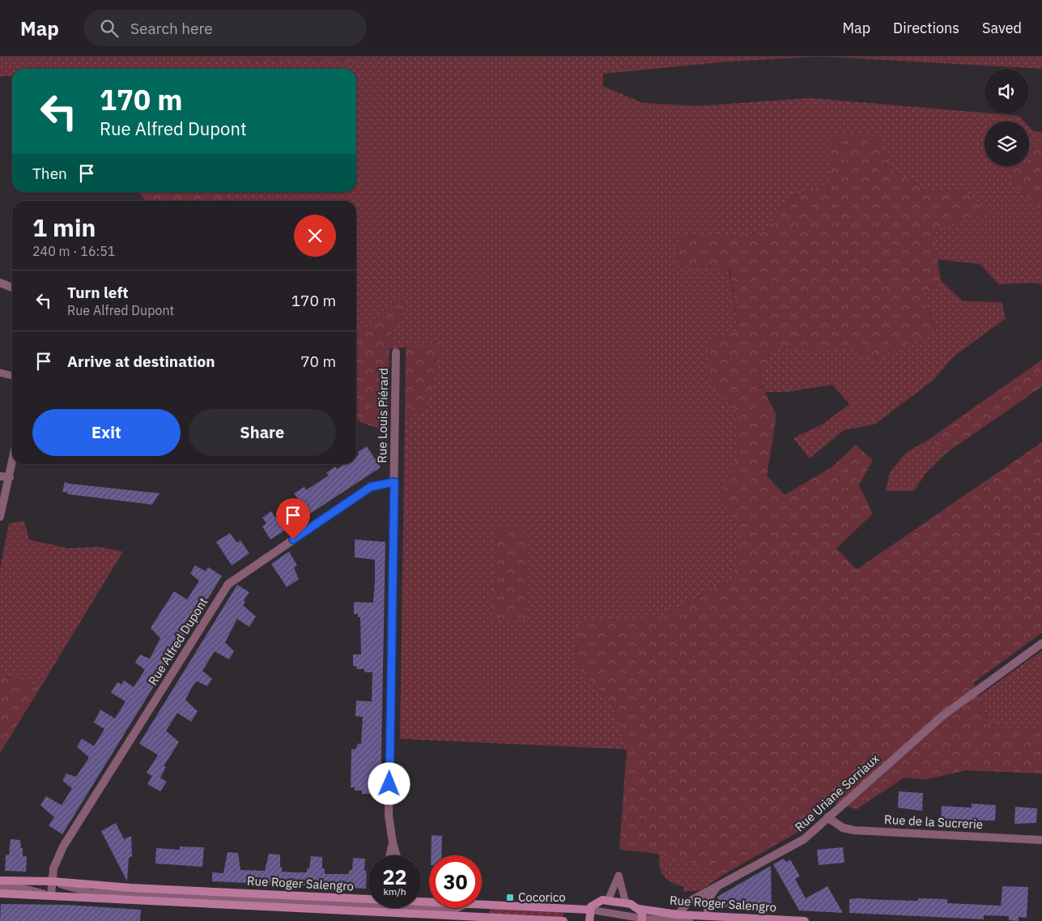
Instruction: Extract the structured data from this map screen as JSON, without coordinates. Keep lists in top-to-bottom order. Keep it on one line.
{"streets":{"main road":["Rue Roger Salengro"],"street":["Rue Louis Piérard","Rue Alfred Dupont","Rue Uriane Sorriaux","Rue de la Sucrerie"]},"crossings":[["Rue Louis Piérard","Rue Alfred Dupont"],["Rue Alfred Dupont","Rue Roger Salengro"],["Rue Uriane Sorriaux","Rue de la Sucrerie"],["Rue Uriane Sorriaux","Rue Roger Salengro"]],"places":{"transit":["Cocorico"]},"page":{"header":"Map","search":"Search here","nav":["Map","Directions","Saved"],"turn":["170 m","Rue Alfred Dupont"],"then":"Then","heading":["1 min","240 m · 16:51"],"list":[{"name":"Turn left","note":"Rue Alfred Dupont","value":"170 m"},{"name":"Arrive at destination","value":"70 m"}],"buttons":["Exit","Share"],"speed":"22 km/h","limit":"30"}}
